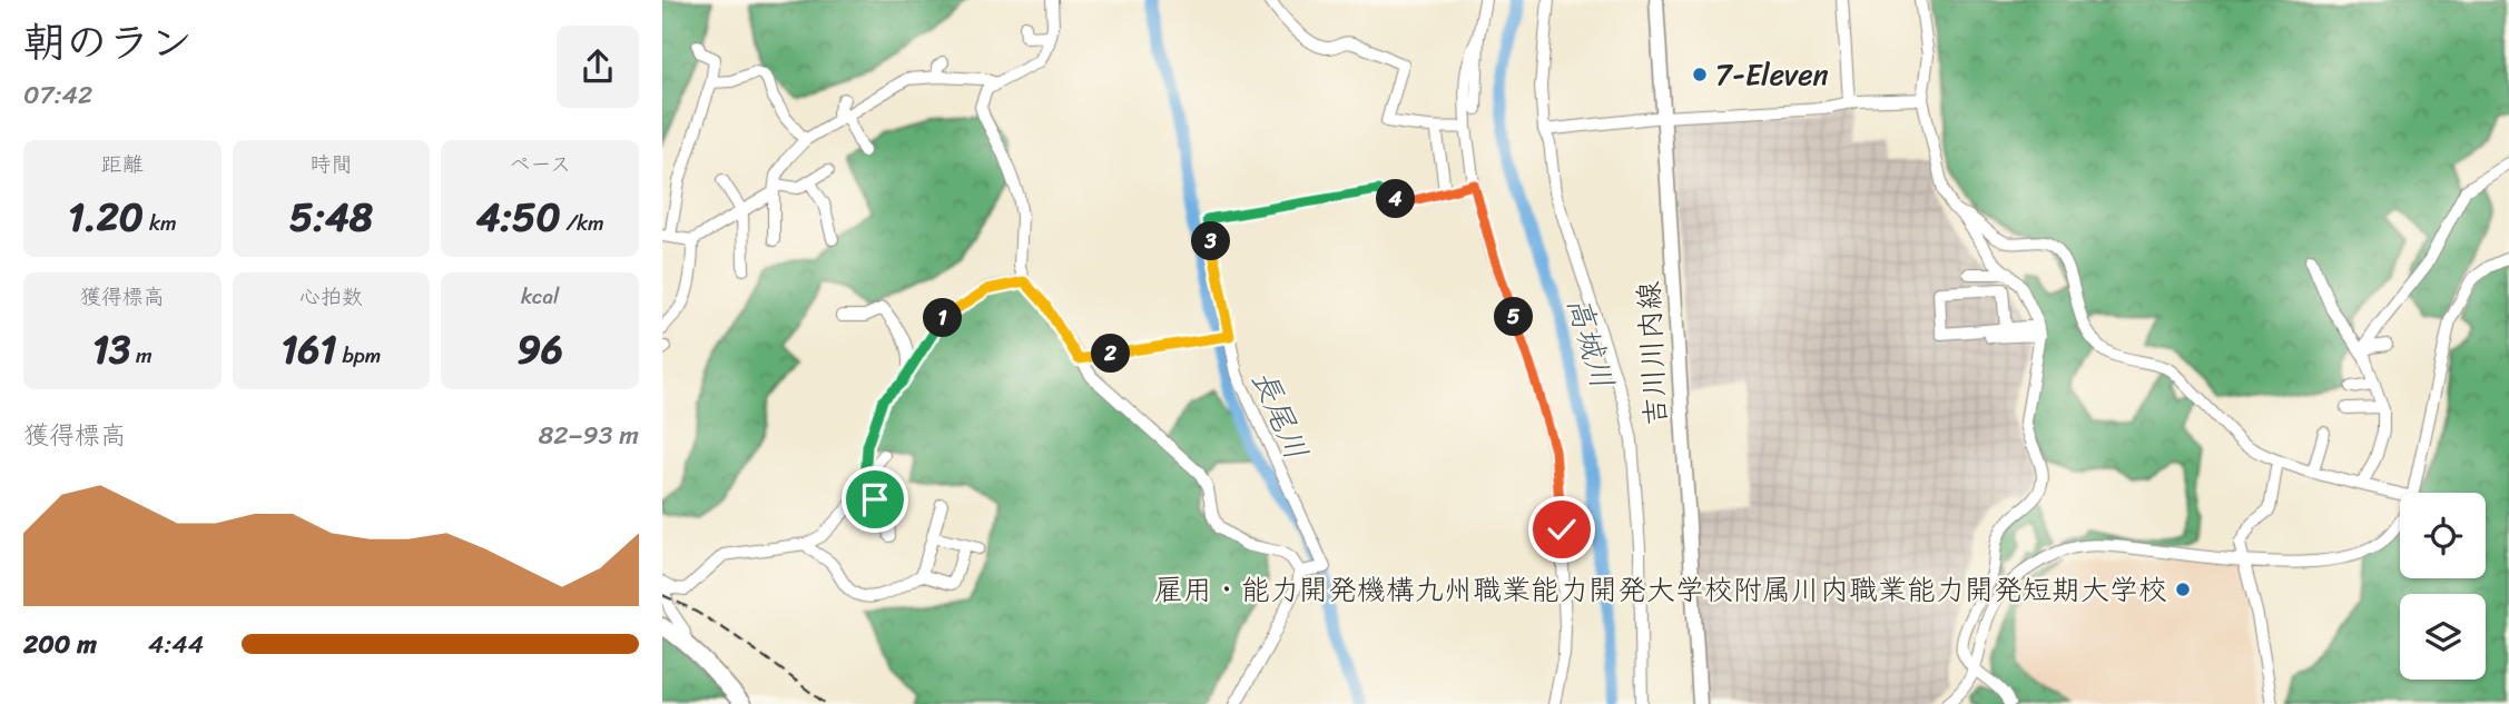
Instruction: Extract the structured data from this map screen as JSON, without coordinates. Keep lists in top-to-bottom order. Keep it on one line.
{"streets":{"main road":["吉川川内線"]},"water":["高城川","長尾川"],"places":["7-Eleven","雇用・能力開発機構九州職業能力開発大学校附属川内職業能力開発短期大学校"],"page":{"heading":["朝のラン","07:42"],"stats":[["距離","1.20 km"],["時間","5:48"],["ペース","4:50 /km"],["獲得標高","13 m"],["心拍数","161 bpm"],["kcal","96"]],"pins":["4","3","5","1","2"],"chart":["獲得標高","82–93 m"],"list":[{"name":"200 m","note":"4:44"}]}}
